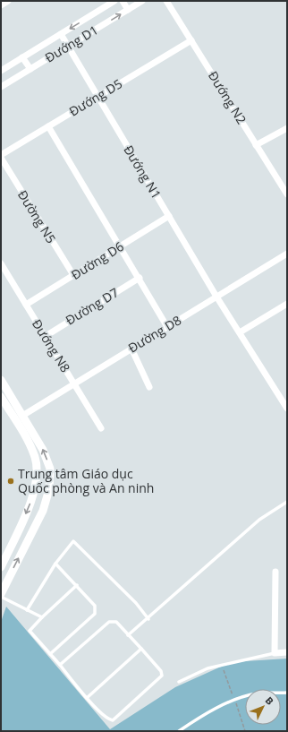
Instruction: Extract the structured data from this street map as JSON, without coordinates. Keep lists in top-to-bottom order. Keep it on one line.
{"streets":{"street":["Đướng D1","Đướng D5","Đướng N2","Đướng N1","Đường N5","Đường D6","Đường D7","Đường D8","Đướng N8"]},"crossings":[["Đướng D1","Đướng N1"],["Đướng D5","Đướng N2"],["Đướng D5","Đướng N1"],["Đướng D5","Đường N5"],["Đướng N1","Đường D6"],["Đướng N1","Đường D8"],["Đường N5","Đường D6"],["Đường D6","Đướng N8"],["Đường D7","Đướng N8"],["Đường D8","Đướng N8"]],"places":["Trung tâm Giáo dục Quốc phòng và An ninh"],"north":"top right"}
